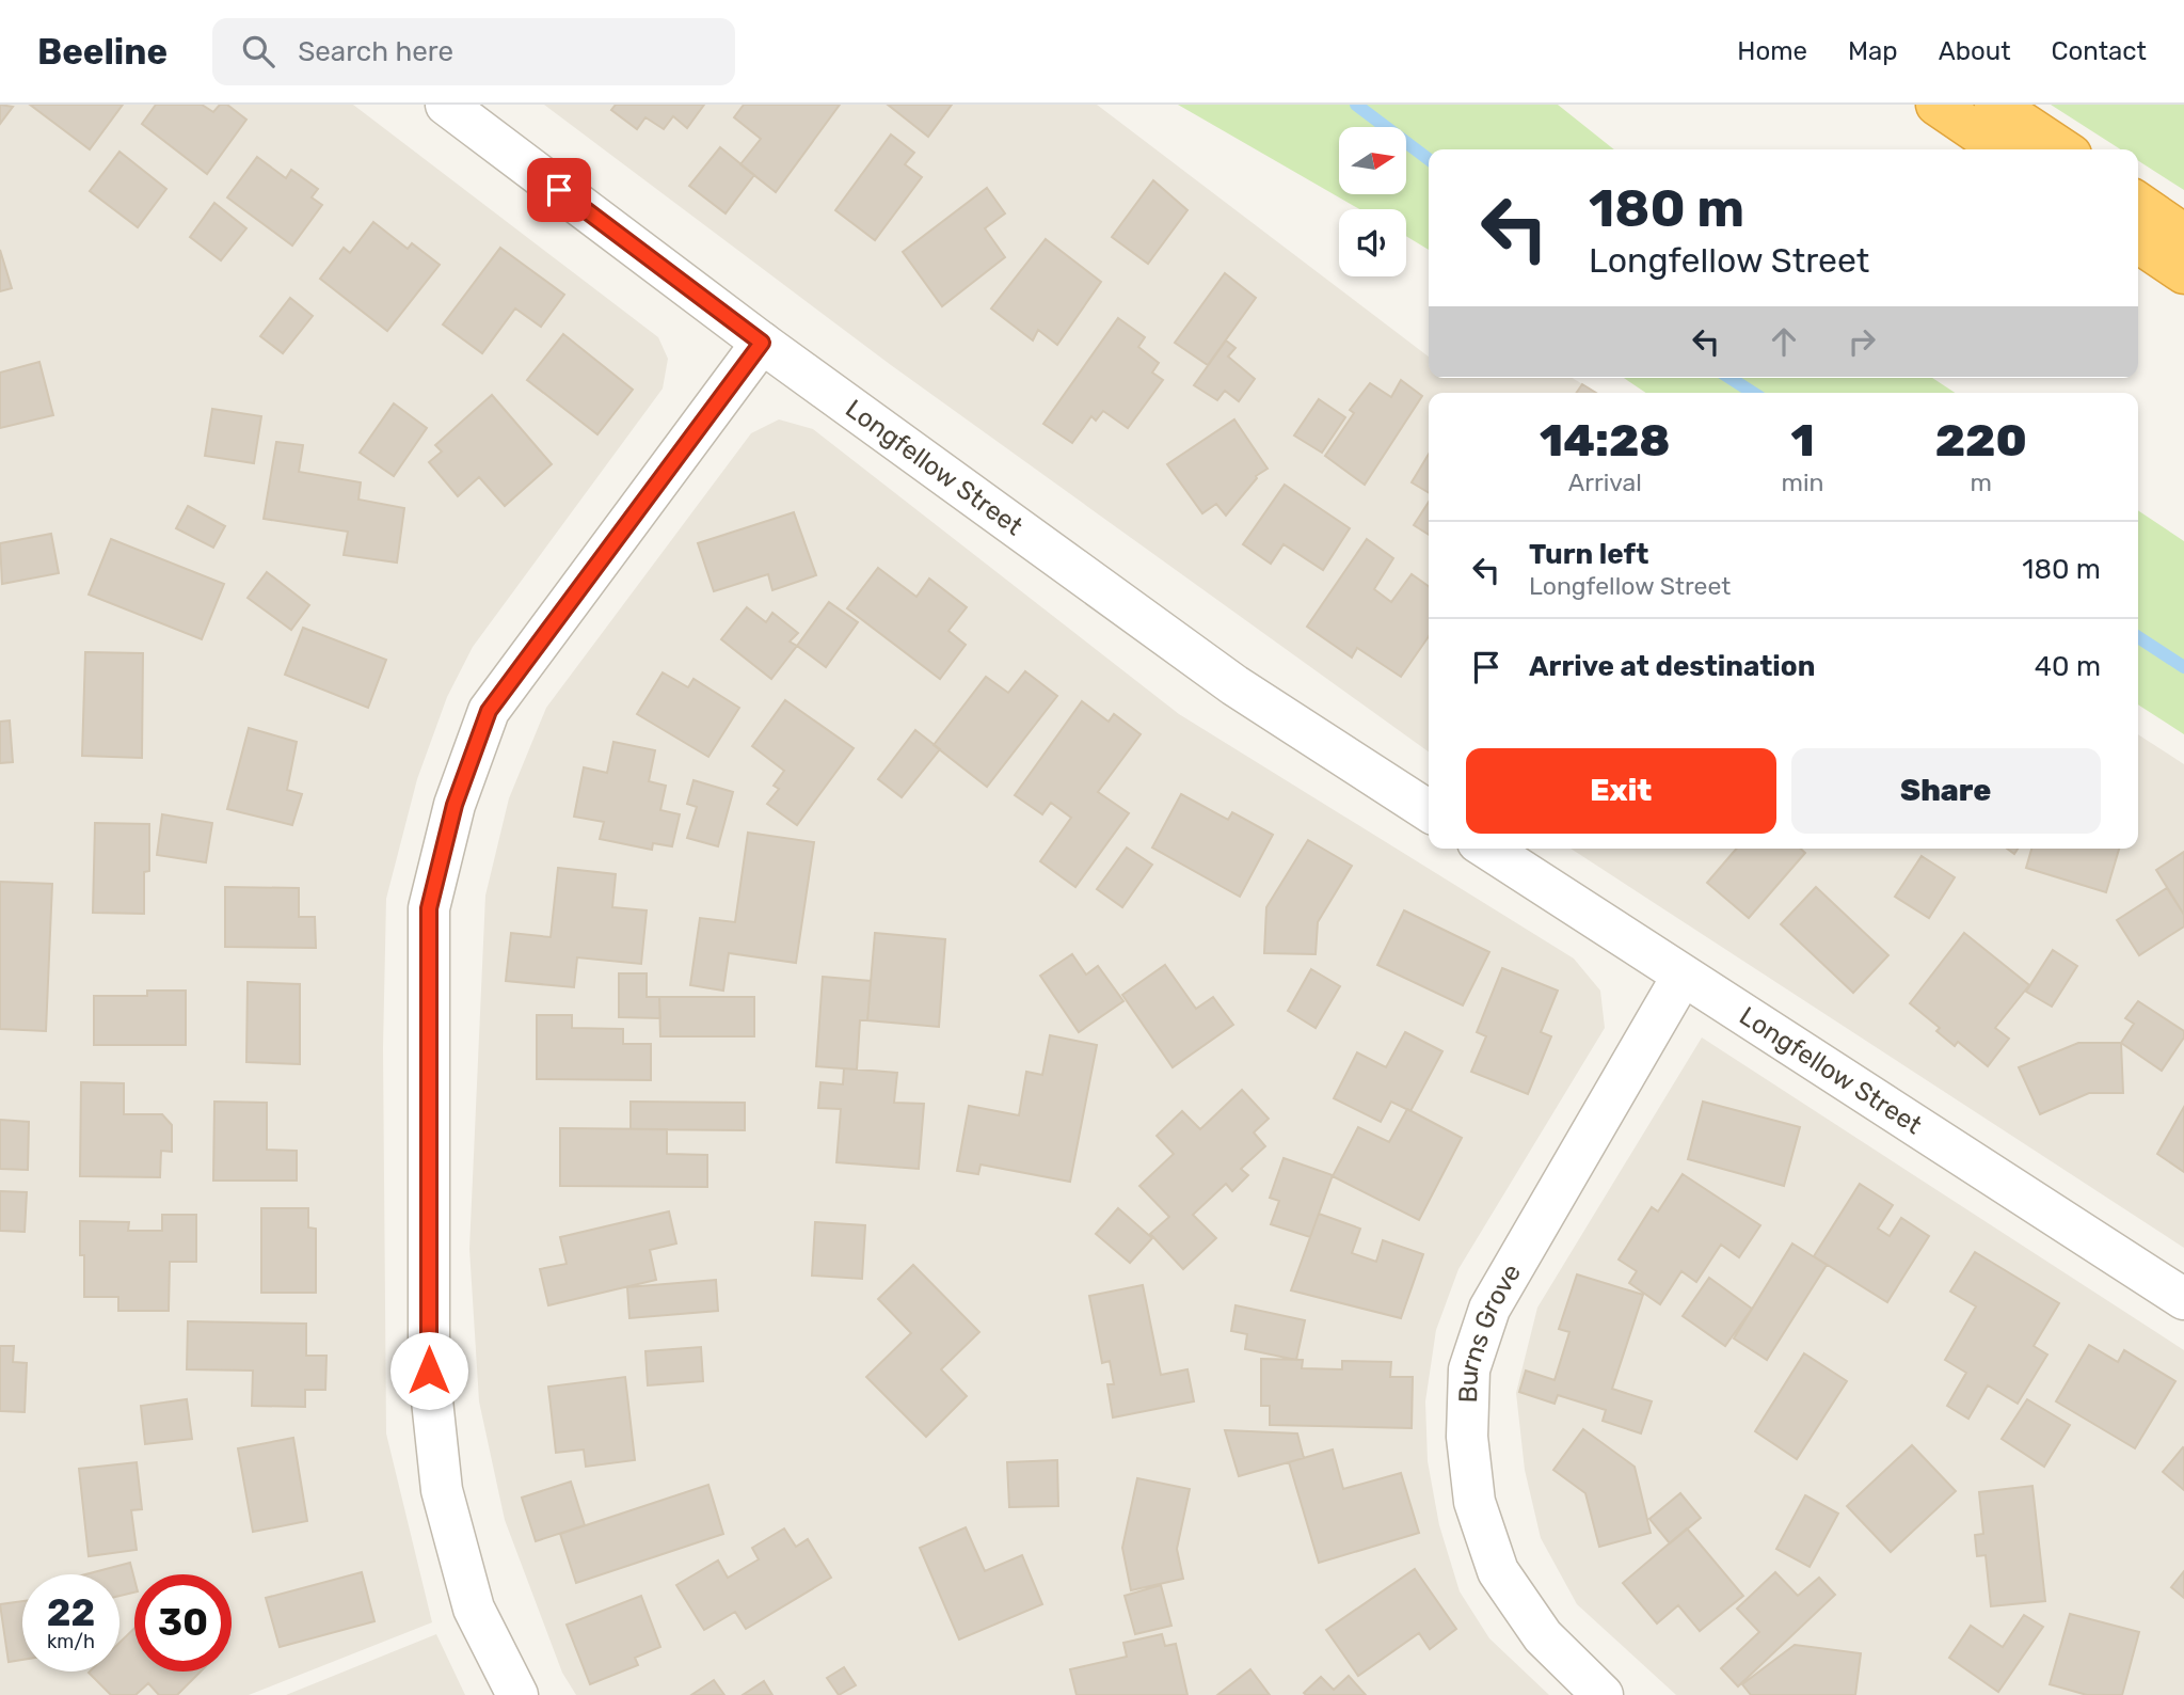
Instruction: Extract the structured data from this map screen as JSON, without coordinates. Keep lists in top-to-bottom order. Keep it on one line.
{"streets":{"street":["Longfellow Street","Burns Grove"]},"crossings":[["Longfellow Street","Burns Grove"]],"north":"right","page":{"header":"Beeline","search":"Search here","nav":["Home","Map","About","Contact"],"turn":["180 m","Longfellow Street"],"eta":["14:28","Arrival","1","min","220","m"],"list":[{"name":"Turn left","note":"Longfellow Street","value":"180 m"},{"name":"Arrive at destination","value":"40 m"}],"buttons":["Exit","Share"],"speed":"22 km/h","limit":"30"}}
